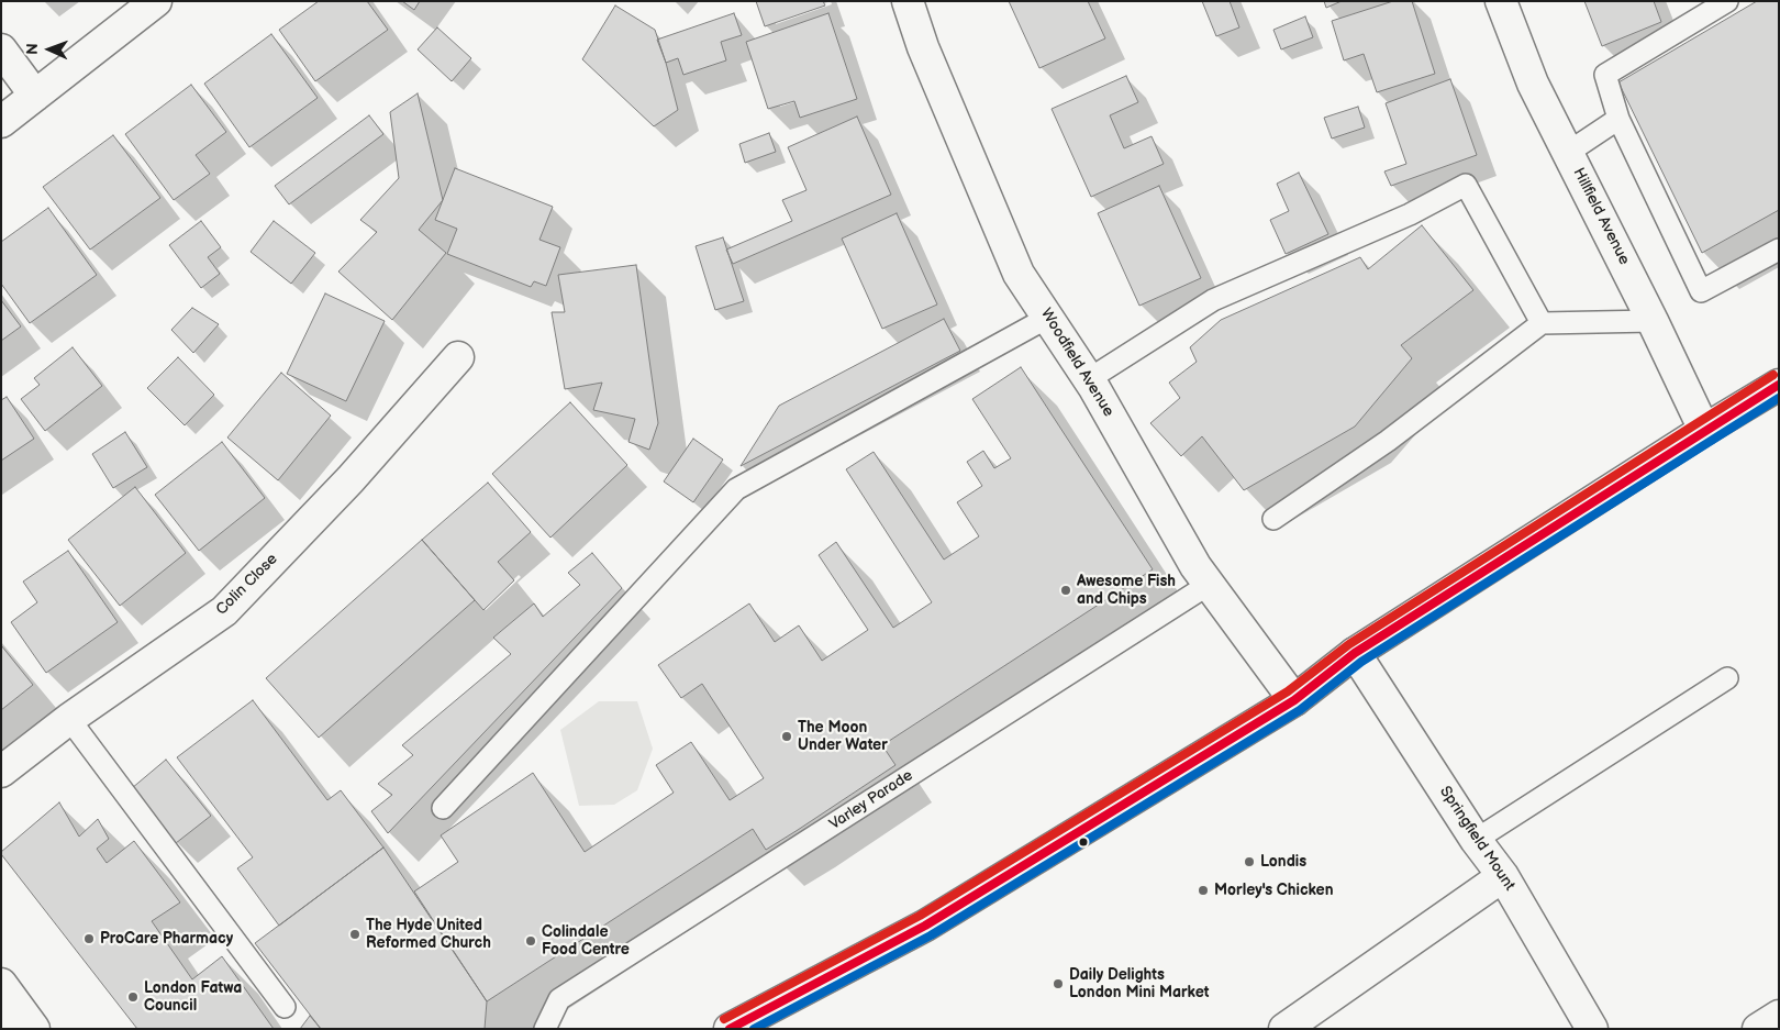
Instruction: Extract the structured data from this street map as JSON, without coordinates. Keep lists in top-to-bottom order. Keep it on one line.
{"streets":{"street":["Hillfield Avenue","Woodfield Avenue","Colin Close","Springfield Mount"],"lane":["Varley Parade"]},"crossings":[["Woodfield Avenue","Varley Parade"]],"places":["Awesome Fish and Chips","The Moon Under Water","Londis","Morley's Chicken","The Hyde United Reformed Church","ProCare Pharmacy","Colindale Food Centre","Daily Delights London Mini Market","London Fatwa Council"],"north":"left"}
